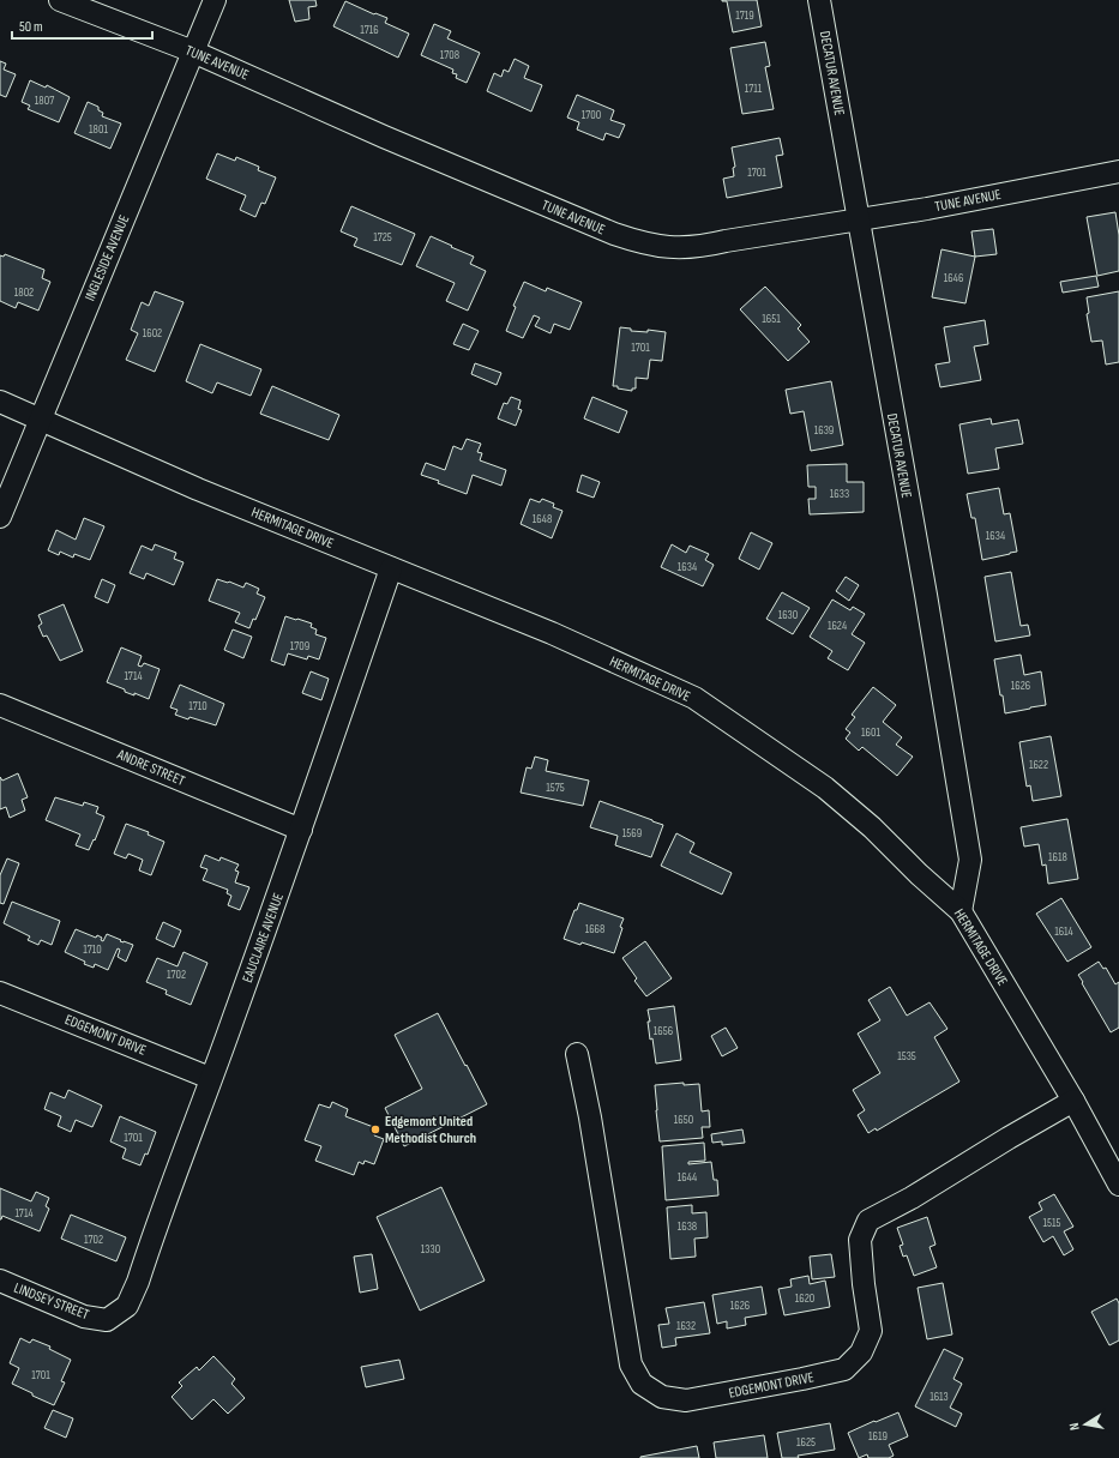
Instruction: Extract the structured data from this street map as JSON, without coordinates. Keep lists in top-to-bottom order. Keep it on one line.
{"streets":{"street":["TUNE AVENUE","DECATUR AVENUE","INGLESIDE AVENUE","HERMITAGE DRIVE","ANDRE STREET","EAUCLAIRE AVENUE","EDGEMONT DRIVE","LINDSEY STREET"]},"crossings":[["TUNE AVENUE","DECATUR AVENUE"],["TUNE AVENUE","INGLESIDE AVENUE"],["DECATUR AVENUE","HERMITAGE DRIVE"],["INGLESIDE AVENUE","HERMITAGE DRIVE"],["HERMITAGE DRIVE","EAUCLAIRE AVENUE"],["HERMITAGE DRIVE","EDGEMONT DRIVE"],["ANDRE STREET","EAUCLAIRE AVENUE"],["EAUCLAIRE AVENUE","EDGEMONT DRIVE"],["EAUCLAIRE AVENUE","LINDSEY STREET"]],"places":["Edgemont United Methodist Church"],"house_numbers":["1719","1716","1708","1711","1807","1700","1801","1701","1725","1646","1802","1651","1602","1701","1639","1633","1648","1634","1634","1630","1624","1709","1714","1626","1710","1601","1622","1575","1569","1618","1668","1614","1710","1702","1656","1535","1650","1701","1644","1714","1515","1638","1702","1330","1620","1626","1632","1701","1613","1619","1625"],"scale_bar":"50 m","north":"left"}
